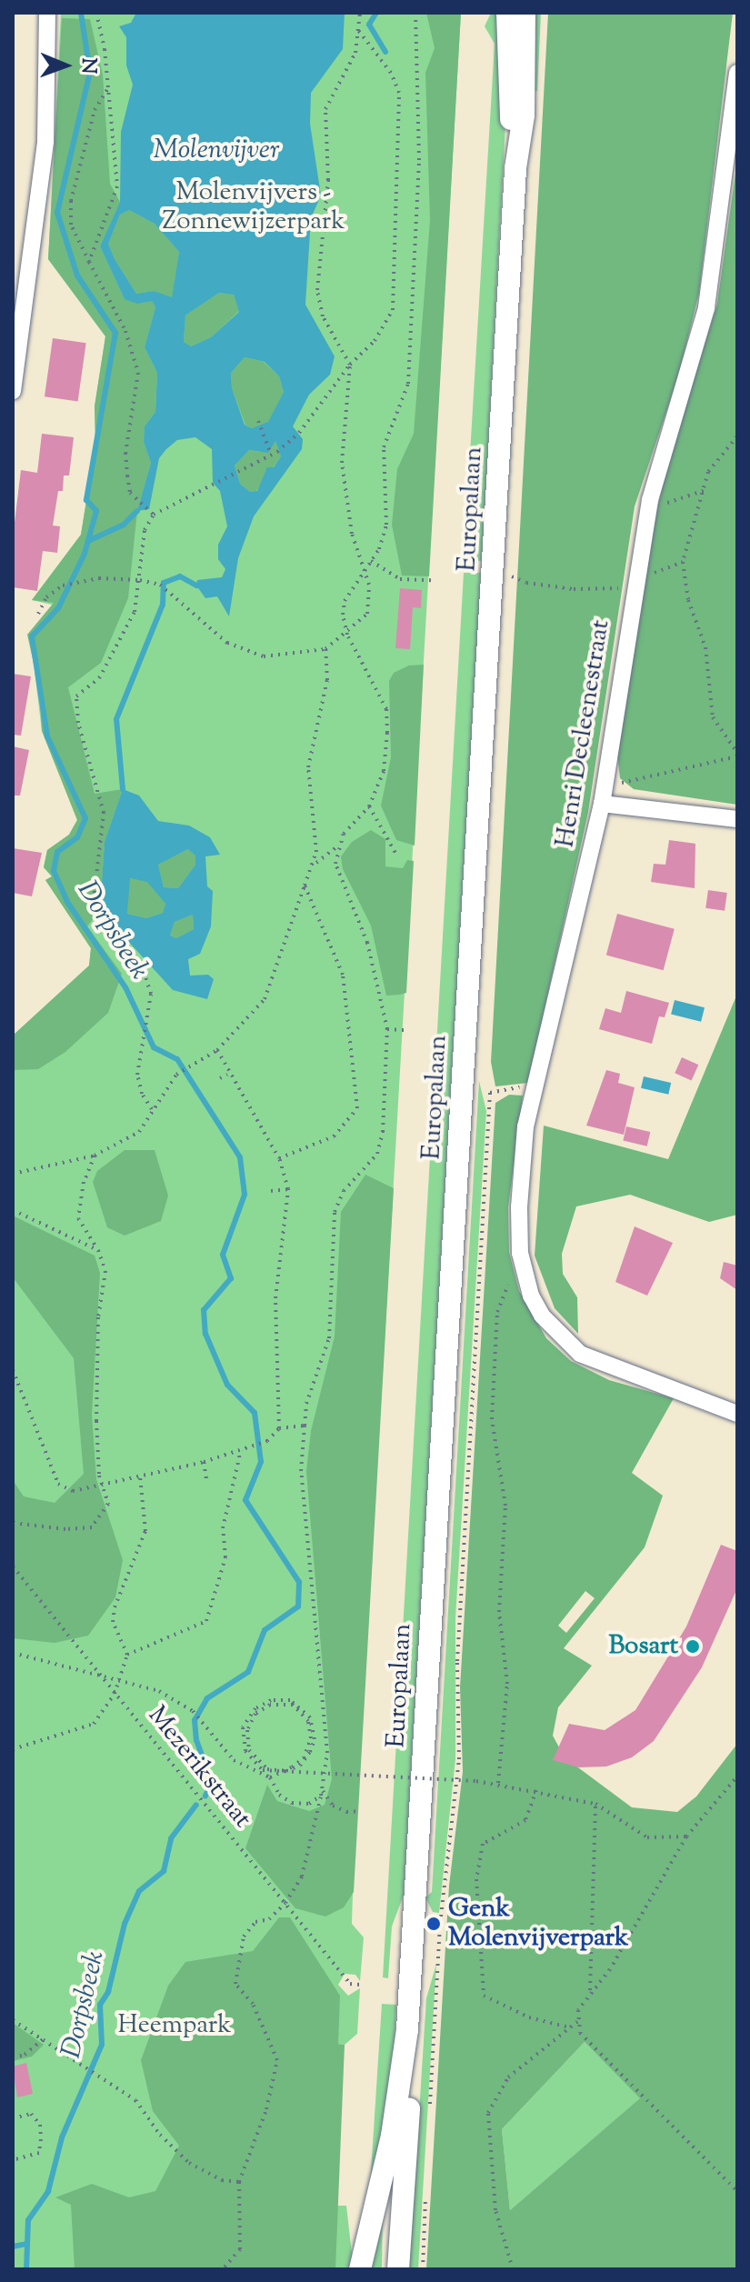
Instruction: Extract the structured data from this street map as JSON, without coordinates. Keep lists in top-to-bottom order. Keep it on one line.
{"streets":{"main road":["Europalaan"],"street":["Henri Decleenestraat"],"path":["Mezerikstraat"]},"water":["Molenvijver","Dorpsbeek"],"parks":["Molenvijvers - Zonnewijzerpark","Heempark"],"places":["Bosart","Genk Molenvijverpark"],"north":"right"}
